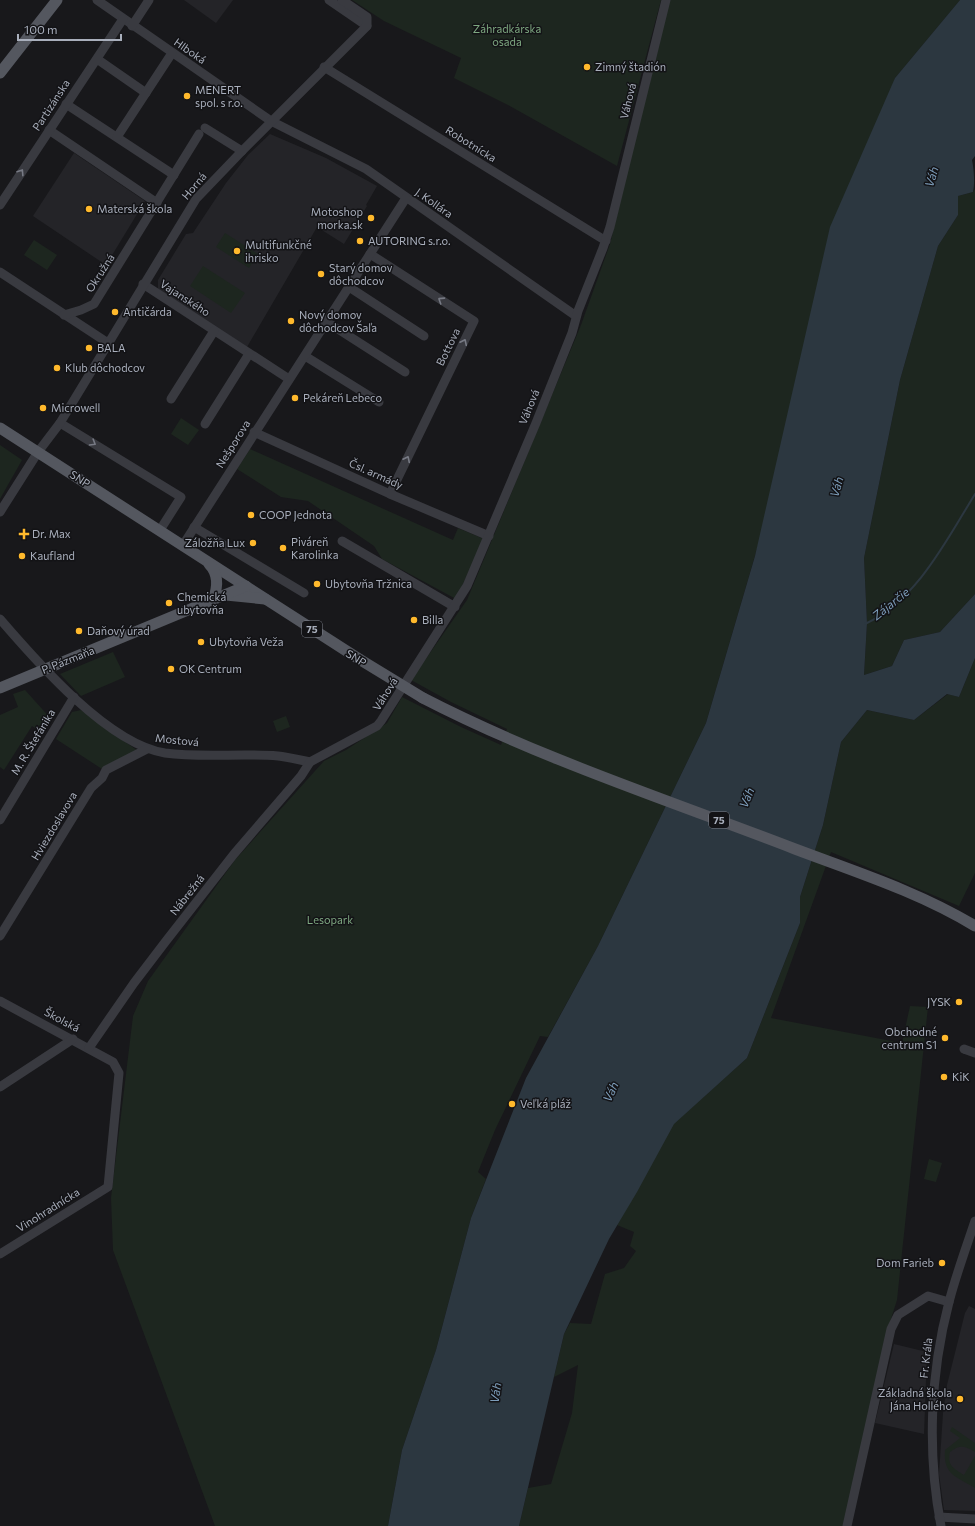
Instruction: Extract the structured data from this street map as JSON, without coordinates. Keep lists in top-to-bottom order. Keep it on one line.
{"streets":{"main road":["SNP","75","P. Pázmaňa"],"street":["Hlboká","Váhová","Partizánska","Robotnícka","Horná","J. Kollára","Okružná","Vajanského","Bottova","Nešporova","Čsl. armády","Mostová","M. R. Štefánika","Hviezdoslavova","Nábrežná","Školská","Vinohradnícka","Fr. Kráľa"]},"crossings":[["Hlboká","Partizánska"],["Hlboká","Horná"],["Hlboká","J. Kollára"],["Váhová","Robotnícka"],["Váhová","J. Kollára"],["Váhová","Čsl. armády"],["Váhová","Mostová"],["Váhová","Nábrežná"],["Robotnícka","Horná"],["Horná","J. Kollára"],["Horná","Okružná"],["Horná","Vajanského"],["Horná","SNP"],["J. Kollára","Nešporova"],["Vajanského","Nešporova"],["Bottova","Nešporova"],["Bottova","Čsl. armády"],["Nešporova","Čsl. armády"],["Nešporova","SNP"],["SNP","P. Pázmaňa"],["P. Pázmaňa","Mostová"],["Mostová","M. R. Štefánika"],["Mostová","Hviezdoslavova"],["Mostová","Nábrežná"],["Nábrežná","Školská"],["Školská","Vinohradnícka"]],"one_way":["Partizánska"],"water":["Váh","Zájarčie"],"parks":["Záhradkárska osada","Lesopark"],"places":{"other":["Zimný štadión","MENERT spol. s r.o.","Materská škola","Motoshop morka.sk","AUTORING s.r.o.","Multifunkčné ihrisko","Starý domov dôchodcov","Antičárda","Nový domov dôchodcov Šaľa","BALA","Klub dôchodcov","Pekáreň Lebeco","Microwell","COOP Jednota","Záložňa Lux","Piváreň Karolinka","Kaufland","Ubytovňa Tržnica","Chemická ubytovňa","Billa","Daňový úrad","Ubytovňa Veža","OK Centrum","JYSK","Obchodné centrum S1","KiK","Veľká pláž","Dom Farieb","Základná škola Jána Hollého"],"health":["Dr. Max"]},"scale_bar":"100 m"}
